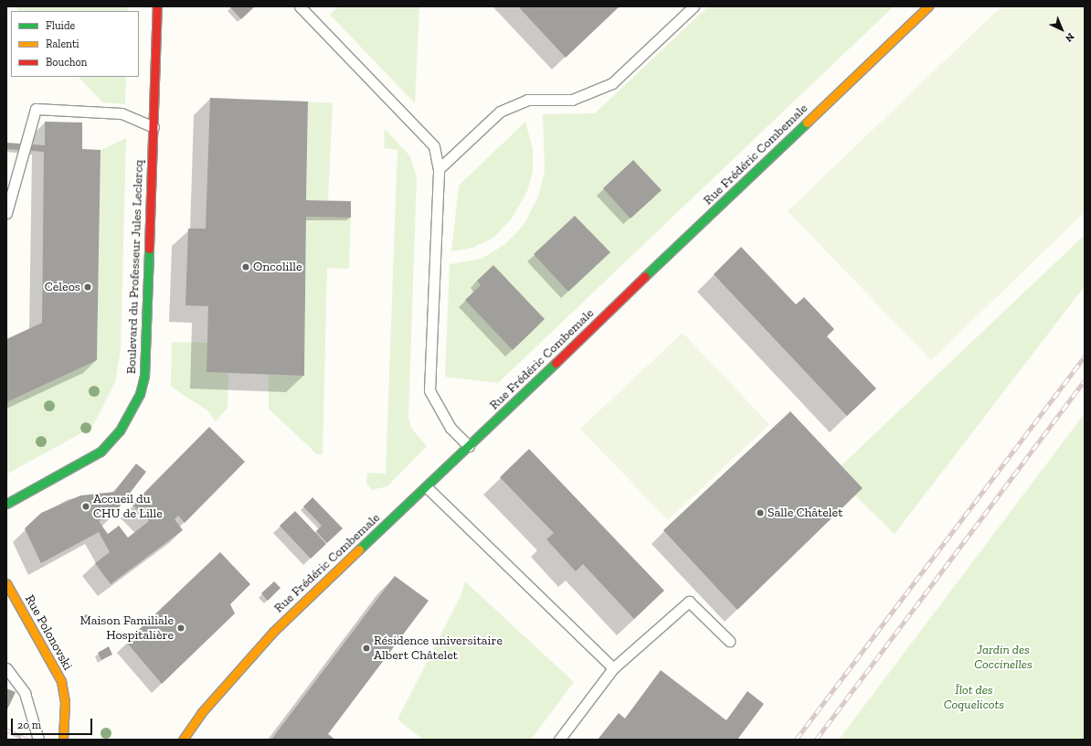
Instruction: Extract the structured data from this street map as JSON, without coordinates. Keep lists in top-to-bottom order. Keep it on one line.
{"streets":{"street":["Rue Frédéric Combemale","Boulevard du Professeur Jules Leclercq","Rue Polonovski"]},"parks":["Jardin des Coccinelles","Îlot des Coquelicots"],"places":["Oncolille","Celeos","Accueil du CHU de Lille","Salle Châtelet","Maison Familiale Hospitalière","Résidence universitaire Albert Châtelet"],"legend":["Fluide","Ralenti","Bouchon"],"scale_bar":"20 m","north":"bottom right"}
